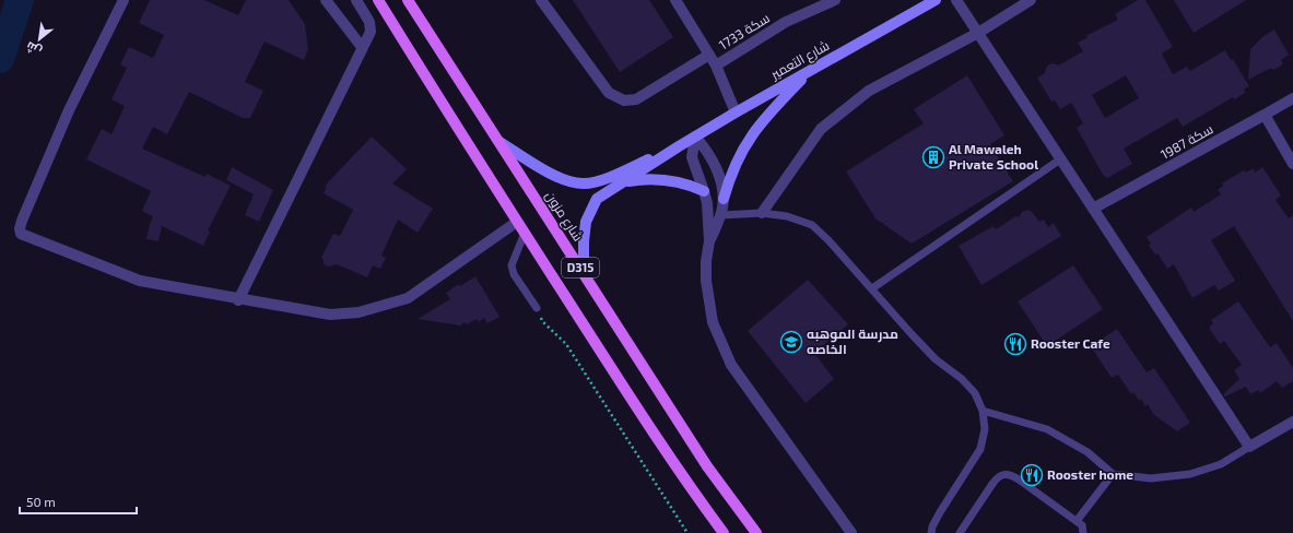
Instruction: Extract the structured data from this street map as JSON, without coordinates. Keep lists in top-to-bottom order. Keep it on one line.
{"streets":{"main road":["شارع التعمير","شارع مزون","D315"],"street":["سكة 1733","سكة 1987"]},"crossings":[["شارع التعمير","شارع مزون"]],"places":{"building":["Al Mawaleh Private School"],"school or university":["مدرسة الموهبه الخاصه"],"restaurant":["Rooster Cafe","Rooster home"]},"scale_bar":"50 m","north":"bottom left"}
